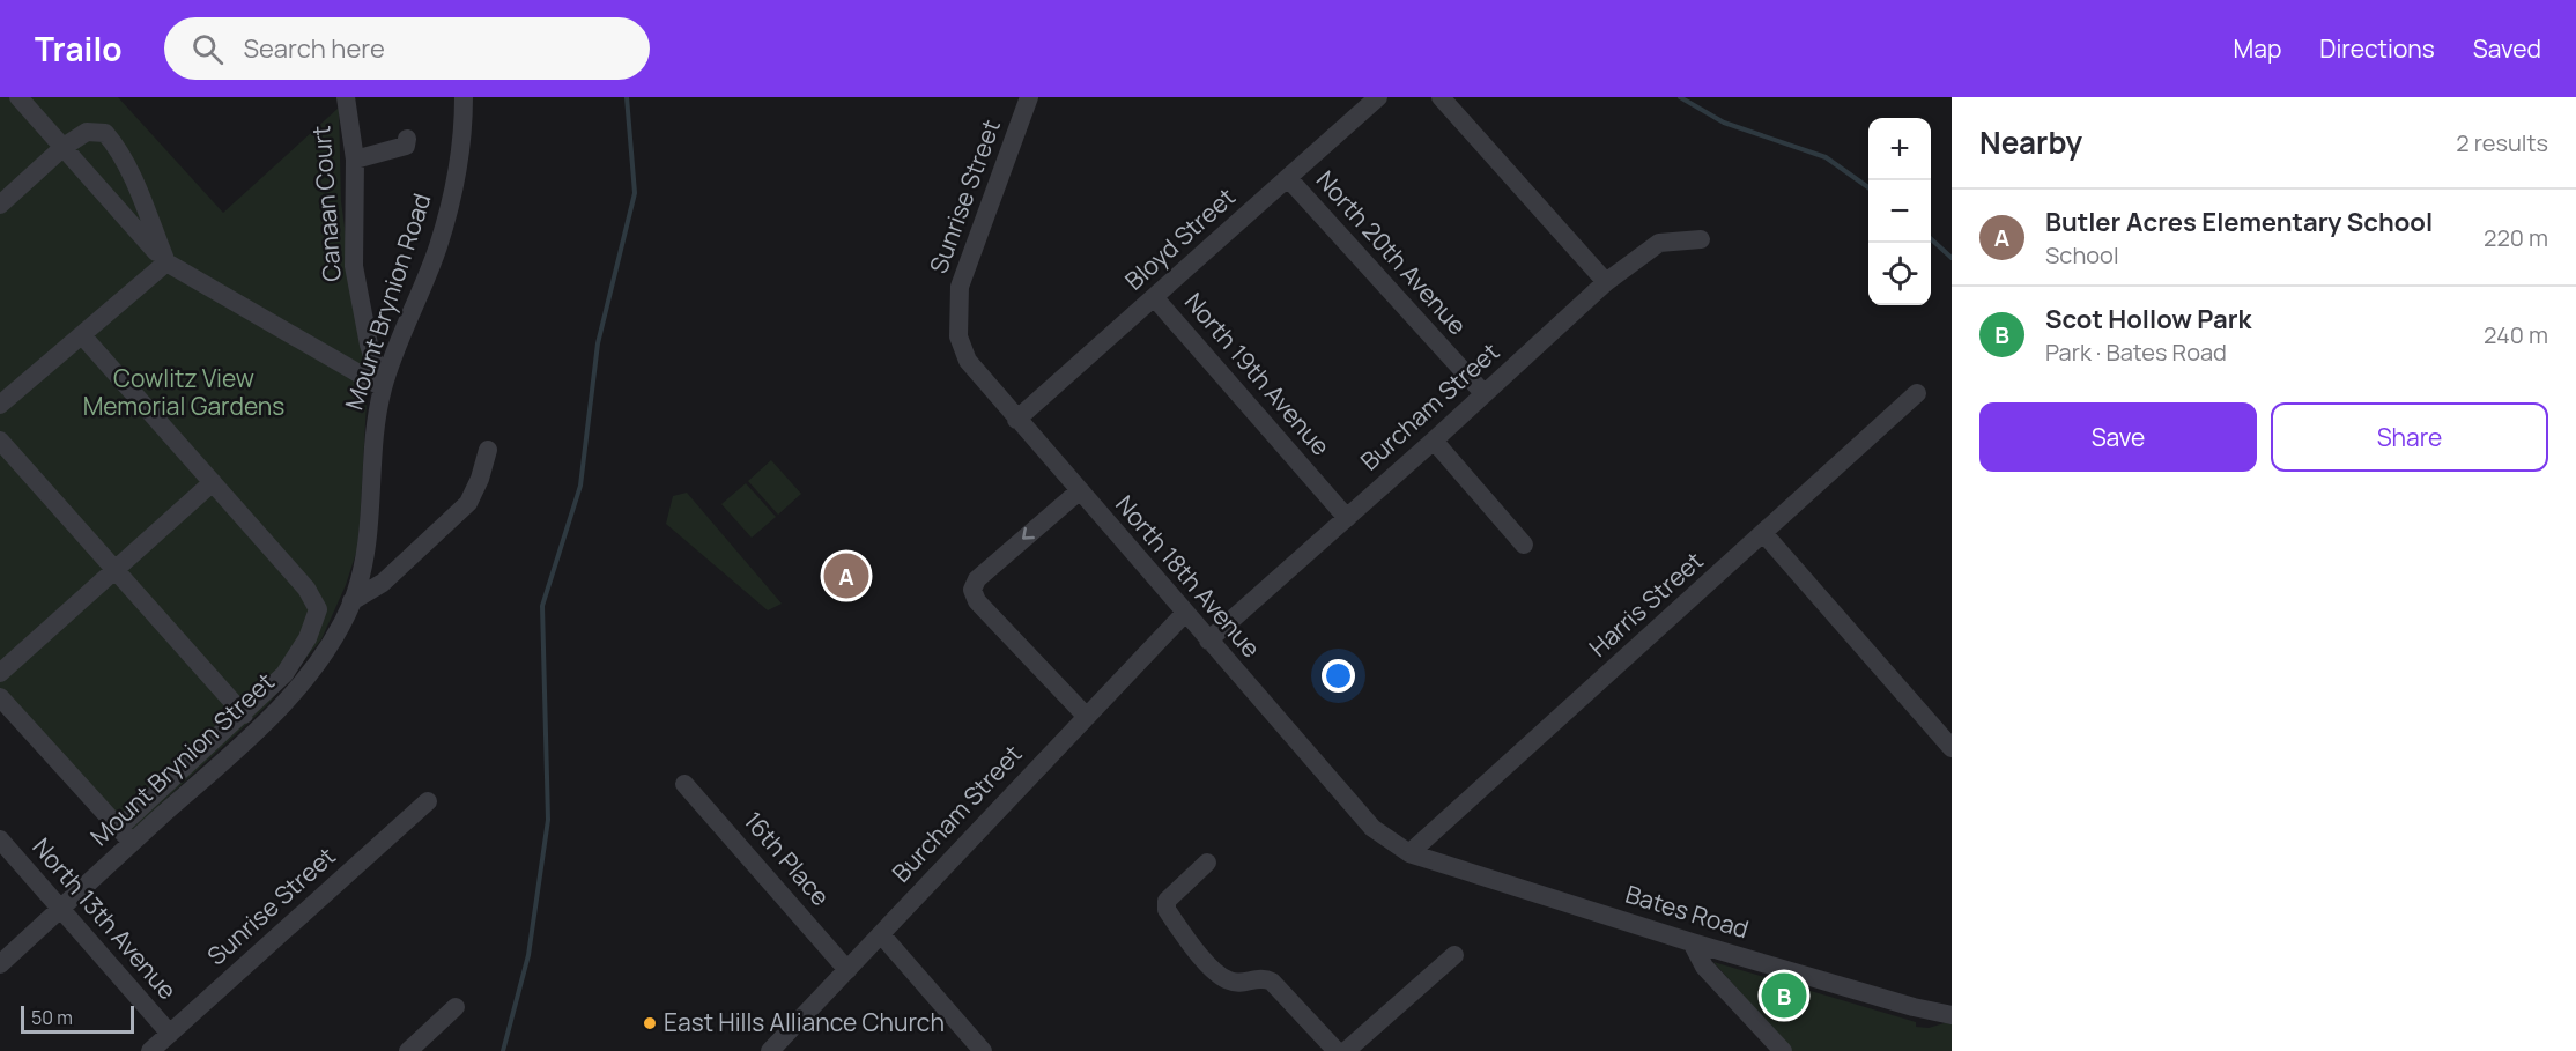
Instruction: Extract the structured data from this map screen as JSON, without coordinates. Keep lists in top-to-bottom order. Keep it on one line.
{"streets":{"street":["Sunrise Street","Canaan Court","Bloyd Street","North 20th Avenue","Mount Brynion Road","North 19th Avenue","Burcham Street","North 18th Avenue","Harris Street","Mount Brynion Street","16th Place","Bates Road","North 13th Avenue"]},"crossings":[["Sunrise Street","North 18th Avenue"],["Sunrise Street","North 13th Avenue"],["Canaan Court","Mount Brynion Road"],["Bloyd Street","North 20th Avenue"],["Bloyd Street","North 19th Avenue"],["Bloyd Street","North 18th Avenue"],["North 20th Avenue","Burcham Street"],["Mount Brynion Road","Mount Brynion Street"],["North 19th Avenue","Burcham Street"],["Burcham Street","North 18th Avenue"],["Burcham Street","16th Place"],["North 18th Avenue","Harris Street"],["North 18th Avenue","Bates Road"],["Harris Street","Bates Road"],["Mount Brynion Street","North 13th Avenue"]],"parks":["Cowlitz View Memorial Gardens"],"places":["East Hills Alliance Church"],"scale_bar":"50 m","page":{"header":"Trailo","search":"Search here","nav":["Map","Directions","Saved"],"heading":["Nearby","2 results"],"map_buttons":["+","−"],"list":[{"mark":"A","name":"Butler Acres Elementary School","note":"School","value":"220 m"},{"mark":"B","name":"Scot Hollow Park","note":"Park · Bates Road","value":"240 m"}],"buttons":["Save","Share"],"pins":["A","B"],"scale":"50 m"}}
